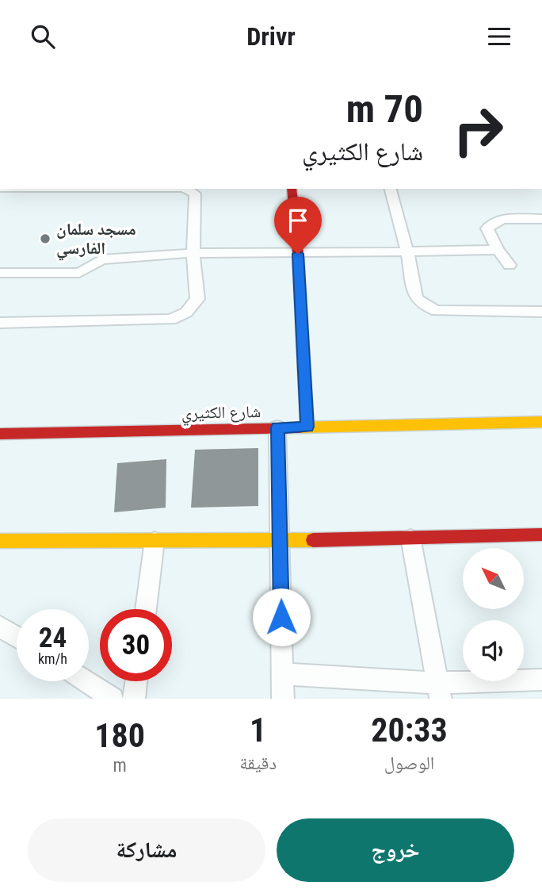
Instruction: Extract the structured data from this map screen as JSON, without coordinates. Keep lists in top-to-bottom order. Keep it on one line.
{"streets":{"street":["شارع الكثيري"]},"places":["مسجد سلمان الفارسي"],"north":"top left","page":{"header":"Drivr","turn":["70 m","شارع الكثيري"],"speed":"24 km/h","limit":"30","eta":["20:33","الوصول","1","دقيقة","180","m"],"buttons":["خروج","مشاركة"]}}
